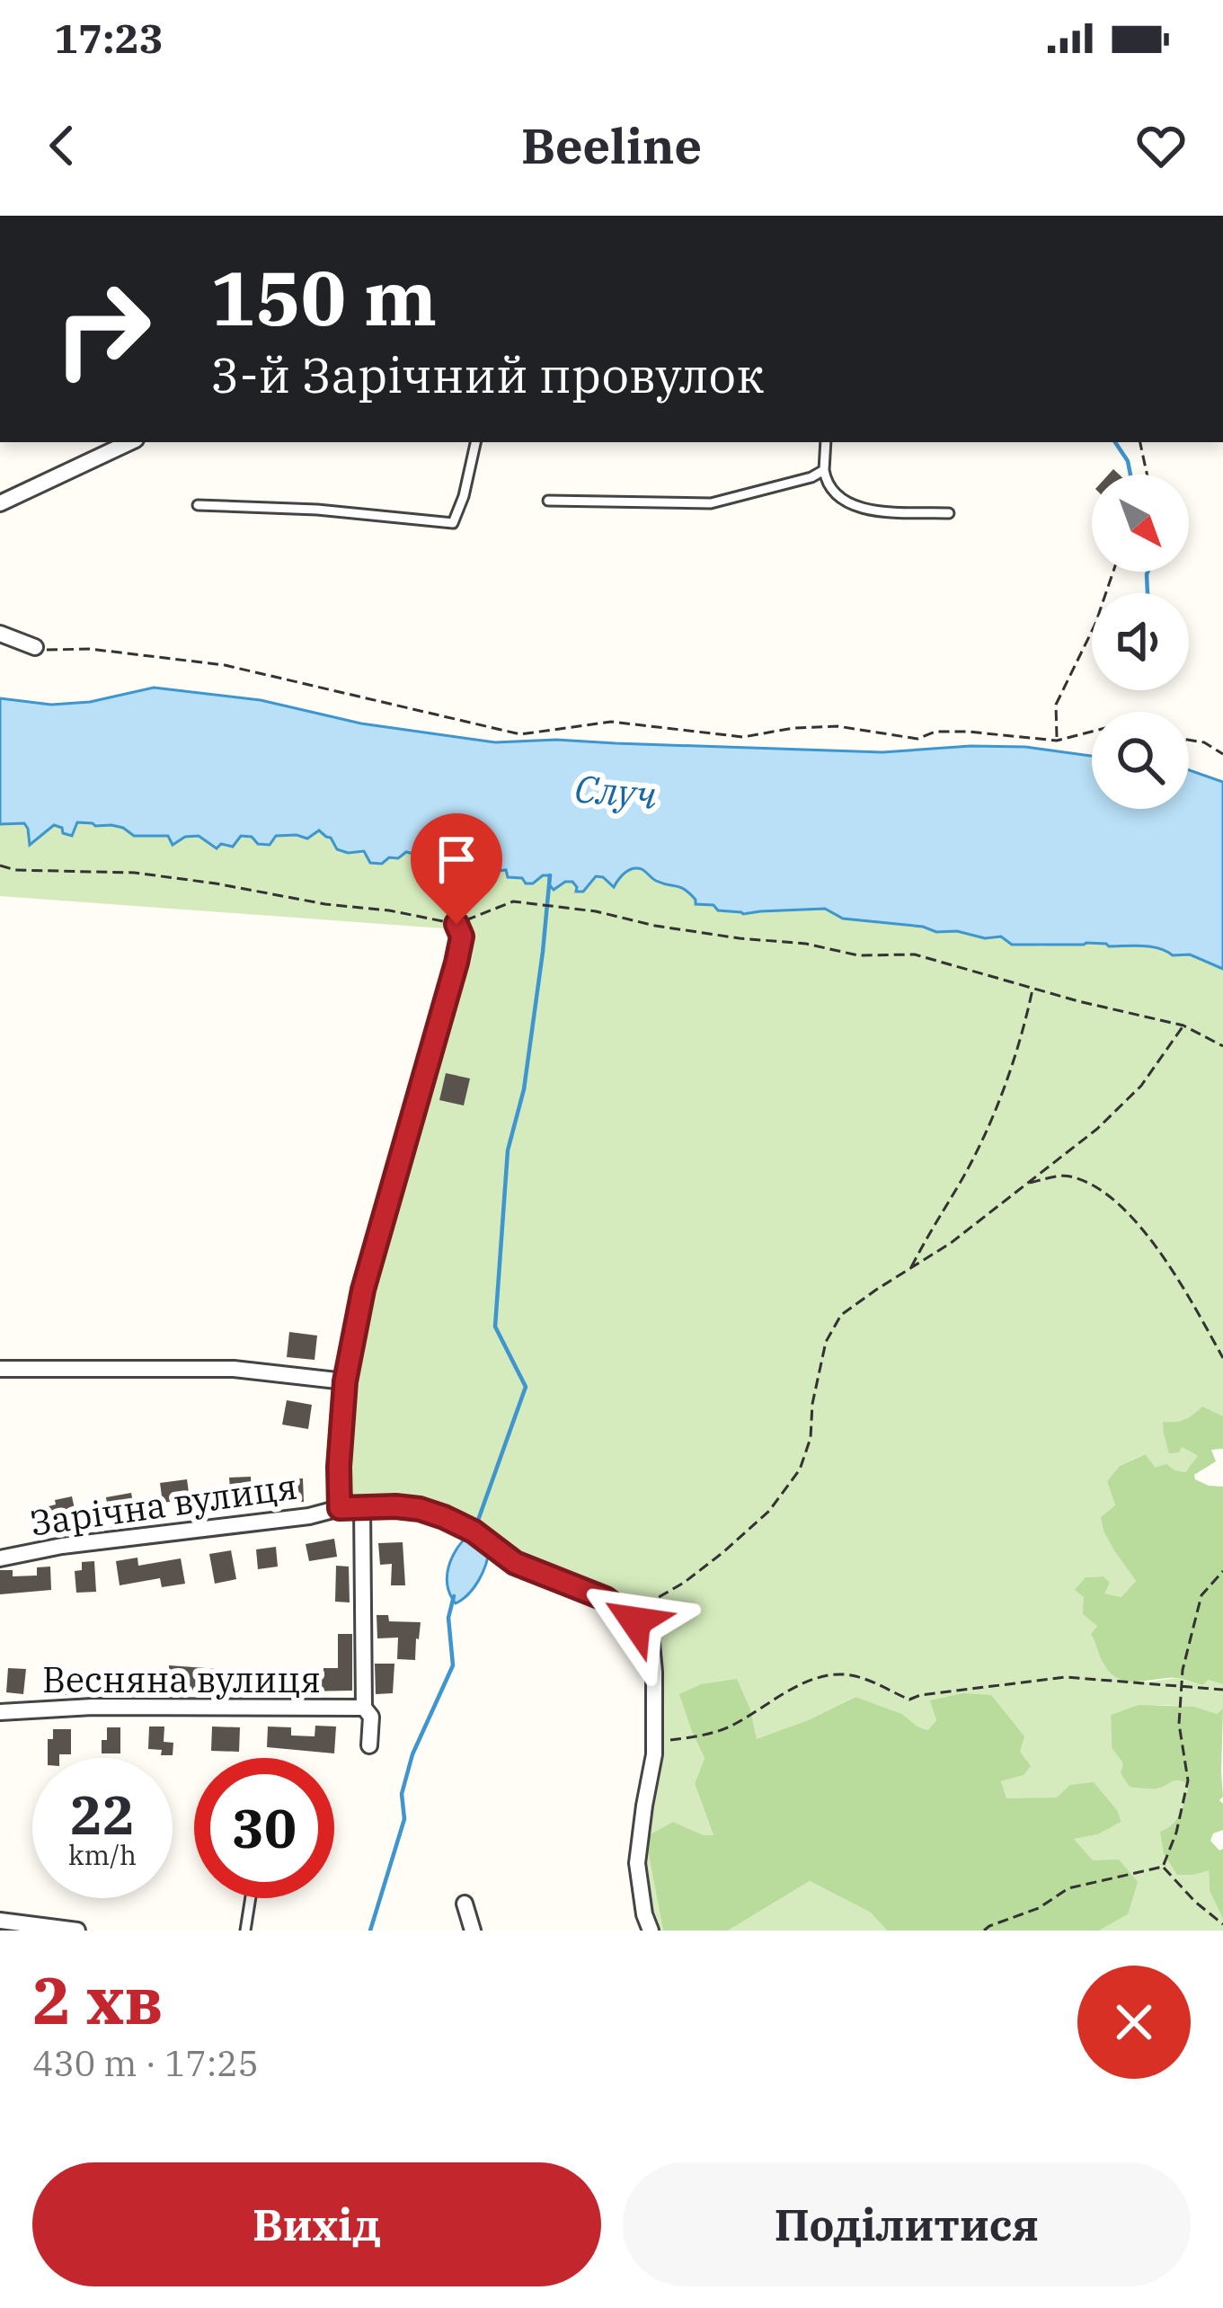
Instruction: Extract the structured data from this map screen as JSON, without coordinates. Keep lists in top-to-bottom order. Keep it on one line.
{"streets":{"street":["Зарічна вулиця","Весняна вулиця"]},"crossings":[["Зарічна вулиця","Весняна вулиця"]],"water":["Случ"],"north":"bottom right","page":{"status":"17:23","header":"Beeline","turn":["150 m","3-й Зарічний провулок"],"speed":"22 km/h","limit":"30","heading":["2 хв","430 m · 17:25"],"buttons":["Вихід","Поділитися"]}}
